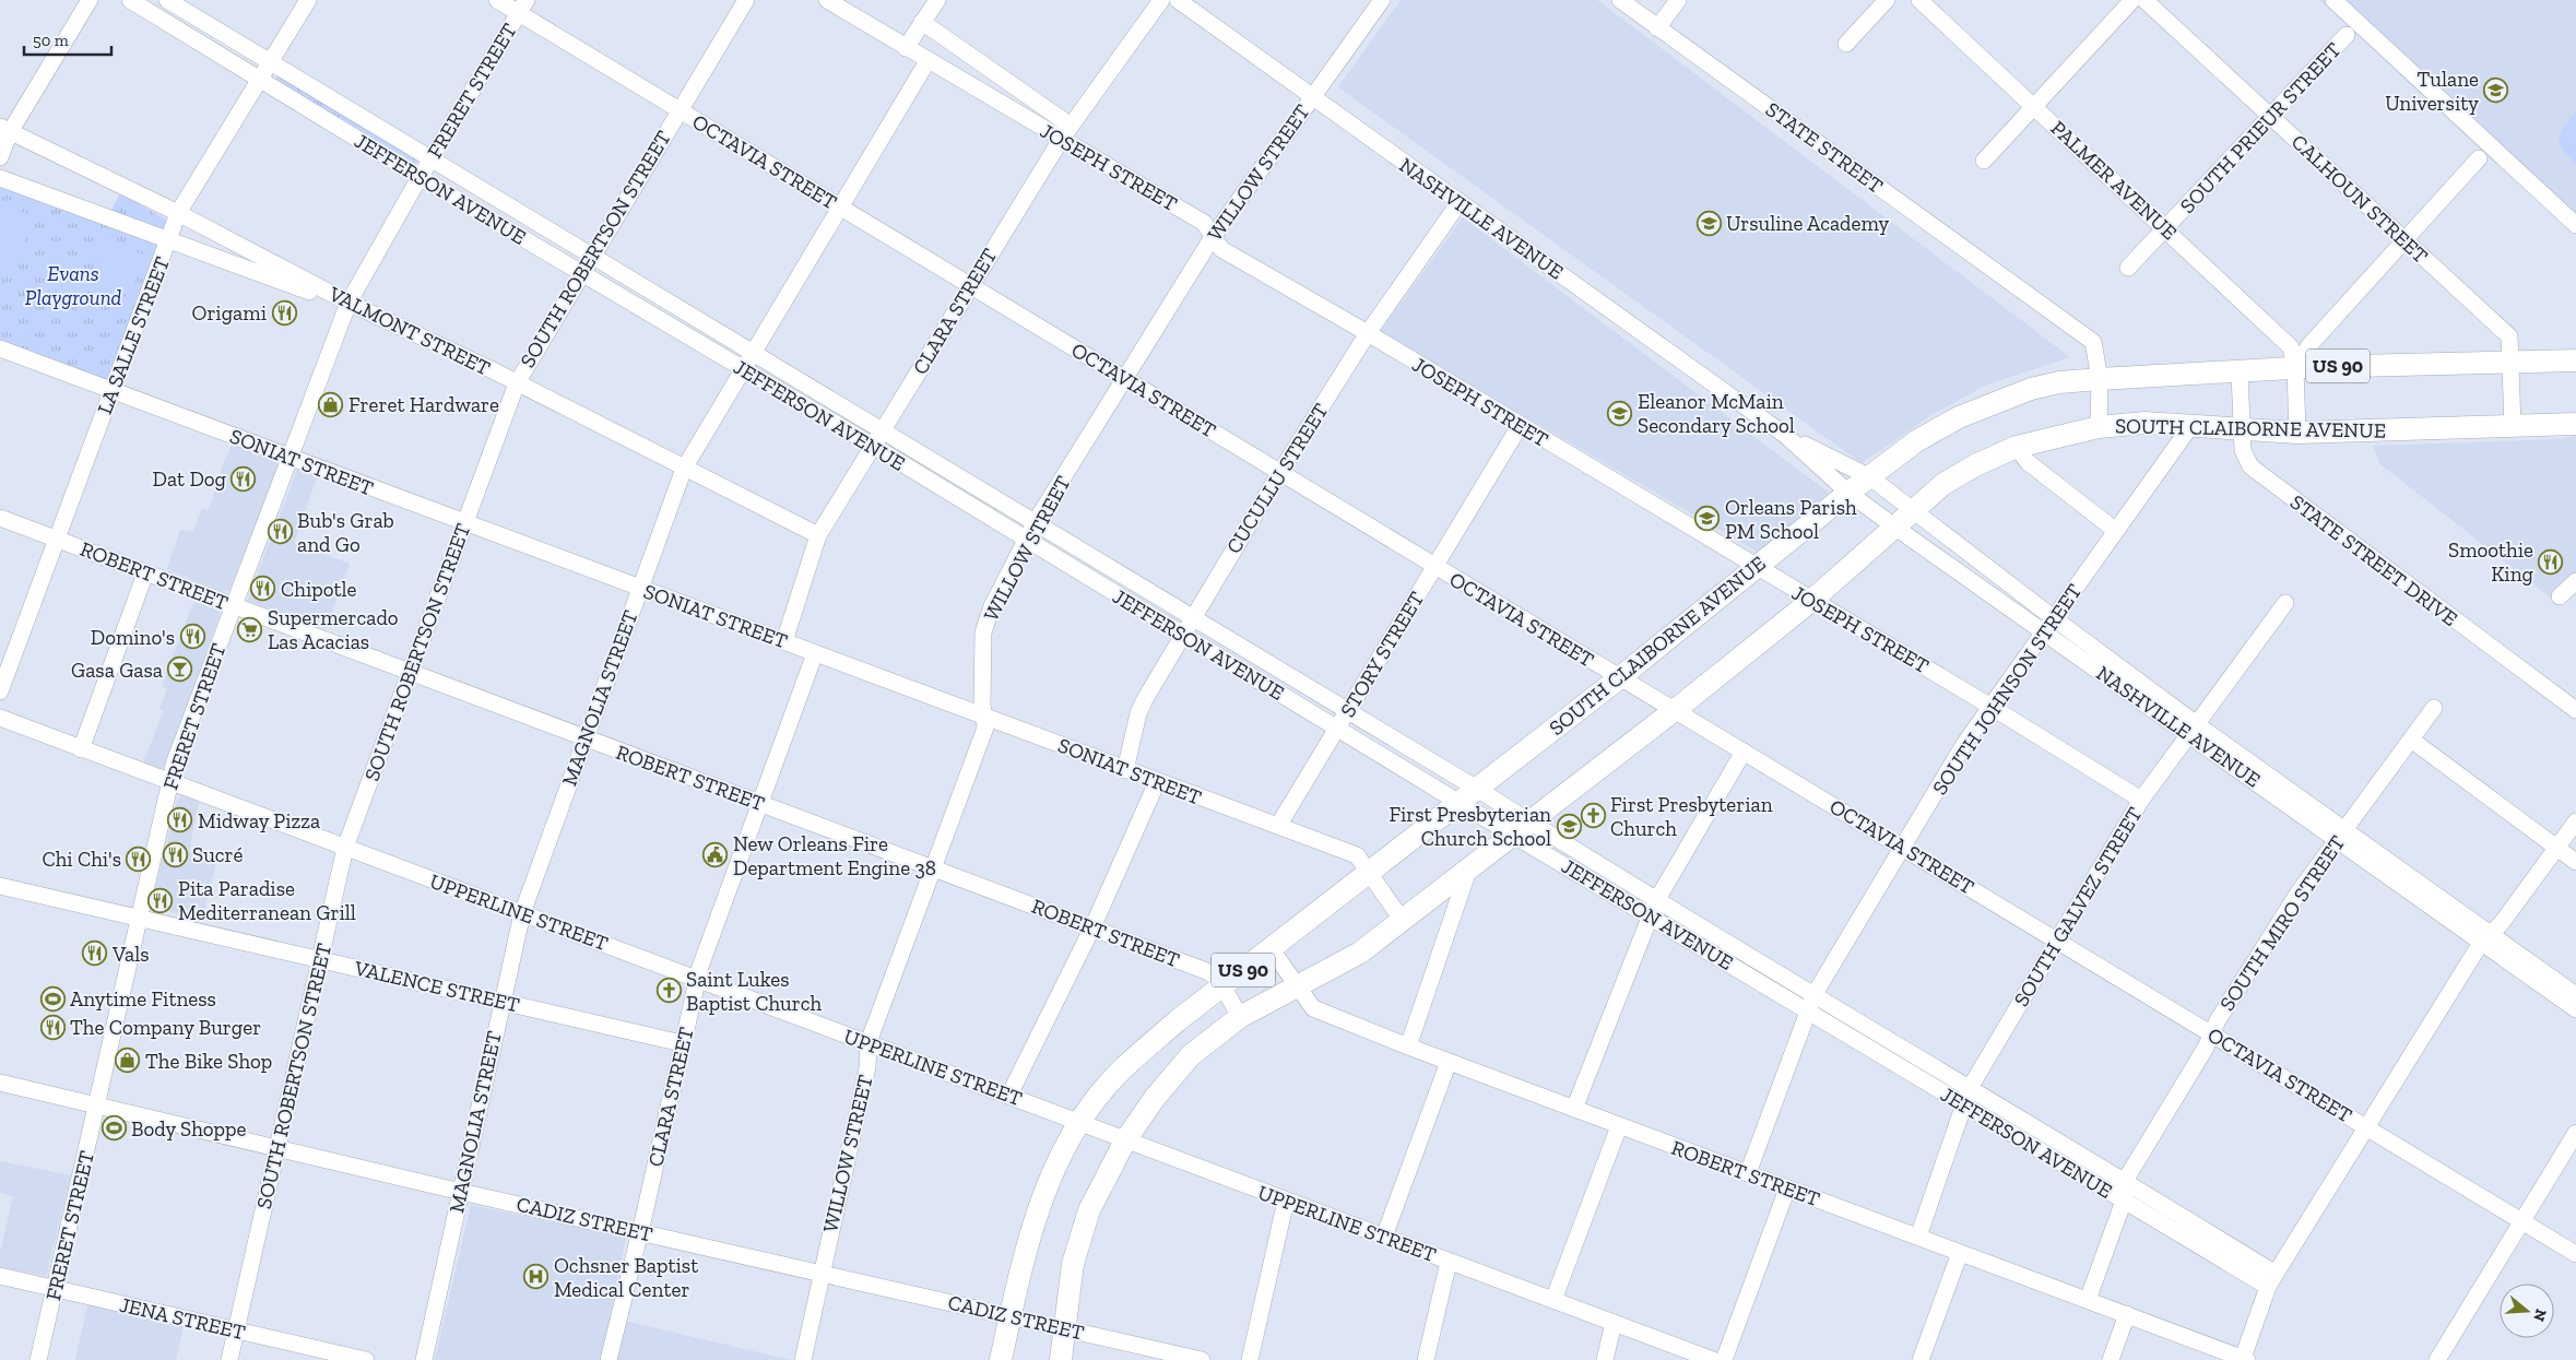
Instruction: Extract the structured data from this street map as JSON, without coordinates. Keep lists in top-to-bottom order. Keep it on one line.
{"streets":{"main road":["US 90","SOUTH CLAIBORNE AVENUE"],"street":["FRERET STREET","SOUTH PRIEUR STREET","STATE STREET","OCTAVIA STREET","JOSEPH STREET","WILLOW STREET","PALMER AVENUE","JEFFERSON AVENUE","CALHOUN STREET","NASHVILLE AVENUE","SOUTH ROBERTSON STREET","CLARA STREET","VALMONT STREET","LA SALLE STREET","SONIAT STREET","CUCULLU STREET","STATE STREET DRIVE","ROBERT STREET","STORY STREET","SOUTH JOHNSON STREET","MAGNOLIA STREET","SOUTH GALVEZ STREET","UPPERLINE STREET","SOUTH MIRO STREET","VALENCE STREET","CADIZ STREET","JENA STREET"]},"crossings":[["FRERET STREET","OCTAVIA STREET"],["FRERET STREET","JEFFERSON AVENUE"],["FRERET STREET","VALMONT STREET"],["FRERET STREET","SONIAT STREET"],["FRERET STREET","ROBERT STREET"],["FRERET STREET","UPPERLINE STREET"],["FRERET STREET","VALENCE STREET"],["FRERET STREET","CADIZ STREET"],["FRERET STREET","JENA STREET"],["SOUTH PRIEUR STREET","PALMER AVENUE"],["SOUTH PRIEUR STREET","CALHOUN STREET"],["STATE STREET","SOUTH CLAIBORNE AVENUE"],["OCTAVIA STREET","WILLOW STREET"],["OCTAVIA STREET","SOUTH ROBERTSON STREET"],["OCTAVIA STREET","CLARA STREET"],["OCTAVIA STREET","SOUTH CLAIBORNE AVENUE"],["OCTAVIA STREET","CUCULLU STREET"],["OCTAVIA STREET","STORY STREET"],["OCTAVIA STREET","SOUTH JOHNSON STREET"],["OCTAVIA STREET","MAGNOLIA STREET"],["OCTAVIA STREET","SOUTH GALVEZ STREET"],["OCTAVIA STREET","SOUTH MIRO STREET"],["JOSEPH STREET","WILLOW STREET"],["JOSEPH STREET","CLARA STREET"],["JOSEPH STREET","SOUTH CLAIBORNE AVENUE"],["JOSEPH STREET","CUCULLU STREET"],["JOSEPH STREET","STORY STREET"],["JOSEPH STREET","SOUTH JOHNSON STREET"],["JOSEPH STREET","MAGNOLIA STREET"],["JOSEPH STREET","SOUTH GALVEZ STREET"],["WILLOW STREET","JEFFERSON AVENUE"],["WILLOW STREET","NASHVILLE AVENUE"],["WILLOW STREET","SONIAT STREET"],["WILLOW STREET","ROBERT STREET"],["WILLOW STREET","UPPERLINE STREET"],["WILLOW STREET","CADIZ STREET"],["PALMER AVENUE","SOUTH CLAIBORNE AVENUE"],["JEFFERSON AVENUE","SOUTH ROBERTSON STREET"],["JEFFERSON AVENUE","CLARA STREET"],["JEFFERSON AVENUE","LA SALLE STREET"],["JEFFERSON AVENUE","SOUTH CLAIBORNE AVENUE"],["JEFFERSON AVENUE","CUCULLU STREET"],["JEFFERSON AVENUE","STORY STREET"],["JEFFERSON AVENUE","SOUTH JOHNSON STREET"],["JEFFERSON AVENUE","MAGNOLIA STREET"],["JEFFERSON AVENUE","SOUTH GALVEZ STREET"],["JEFFERSON AVENUE","SOUTH MIRO STREET"],["CALHOUN STREET","SOUTH CLAIBORNE AVENUE"],["NASHVILLE AVENUE","SOUTH CLAIBORNE AVENUE"],["NASHVILLE AVENUE","CUCULLU STREET"],["NASHVILLE AVENUE","SOUTH JOHNSON STREET"],["NASHVILLE AVENUE","SOUTH GALVEZ STREET"],["NASHVILLE AVENUE","SOUTH MIRO STREET"],["SOUTH ROBERTSON STREET","VALMONT STREET"],["SOUTH ROBERTSON STREET","SONIAT STREET"],["SOUTH ROBERTSON STREET","ROBERT STREET"],["SOUTH ROBERTSON STREET","UPPERLINE STREET"],["SOUTH ROBERTSON STREET","VALENCE STREET"],["SOUTH ROBERTSON STREET","CADIZ STREET"],["SOUTH ROBERTSON STREET","JENA STREET"],["CLARA STREET","VALMONT STREET"],["CLARA STREET","SONIAT STREET"],["CLARA STREET","ROBERT STREET"],["CLARA STREET","UPPERLINE STREET"],["CLARA STREET","VALENCE STREET"],["CLARA STREET","CADIZ STREET"],["VALMONT STREET","LA SALLE STREET"],["VALMONT STREET","MAGNOLIA STREET"],["LA SALLE STREET","SONIAT STREET"],["LA SALLE STREET","ROBERT STREET"],["SOUTH CLAIBORNE AVENUE","SONIAT STREET"],["SOUTH CLAIBORNE AVENUE","STATE STREET DRIVE"],["SOUTH CLAIBORNE AVENUE","ROBERT STREET"],["SOUTH CLAIBORNE AVENUE","SOUTH JOHNSON STREET"],["SOUTH CLAIBORNE AVENUE","UPPERLINE STREET"],["SOUTH CLAIBORNE AVENUE","CADIZ STREET"],["SONIAT STREET","CUCULLU STREET"],["SONIAT STREET","STORY STREET"],["SONIAT STREET","MAGNOLIA STREET"],["ROBERT STREET","SOUTH JOHNSON STREET"],["ROBERT STREET","MAGNOLIA STREET"],["ROBERT STREET","SOUTH GALVEZ STREET"],["ROBERT STREET","SOUTH MIRO STREET"],["MAGNOLIA STREET","UPPERLINE STREET"],["MAGNOLIA STREET","VALENCE STREET"],["MAGNOLIA STREET","CADIZ STREET"]],"parks":["Evans Playground"],"places":{"school or university":["Tulane University","Ursuline Academy","Eleanor McMain Secondary School","Orleans Parish PM School","First Presbyterian Church School"],"restaurant":["Origami","Dat Dog","Bub's Grab and Go","Smoothie King","Chipotle","Domino's","Midway Pizza","Sucré","Chi Chi's","Pita Paradise Mediterranean Grill","Vals","The Company Burger"],"shop":["Freret Hardware","The Bike Shop"],"supermarket":["Supermercado Las Acacias"],"bar":["Gasa Gasa"],"church":["First Presbyterian Church","Saint Lukes Baptist Church"],"public building":["New Orleans Fire Department Engine 38"],"sports":["Anytime Fitness","Body Shoppe"],"hospital":["Ochsner Baptist Medical Center"]},"scale_bar":"50 m","north":"right"}
